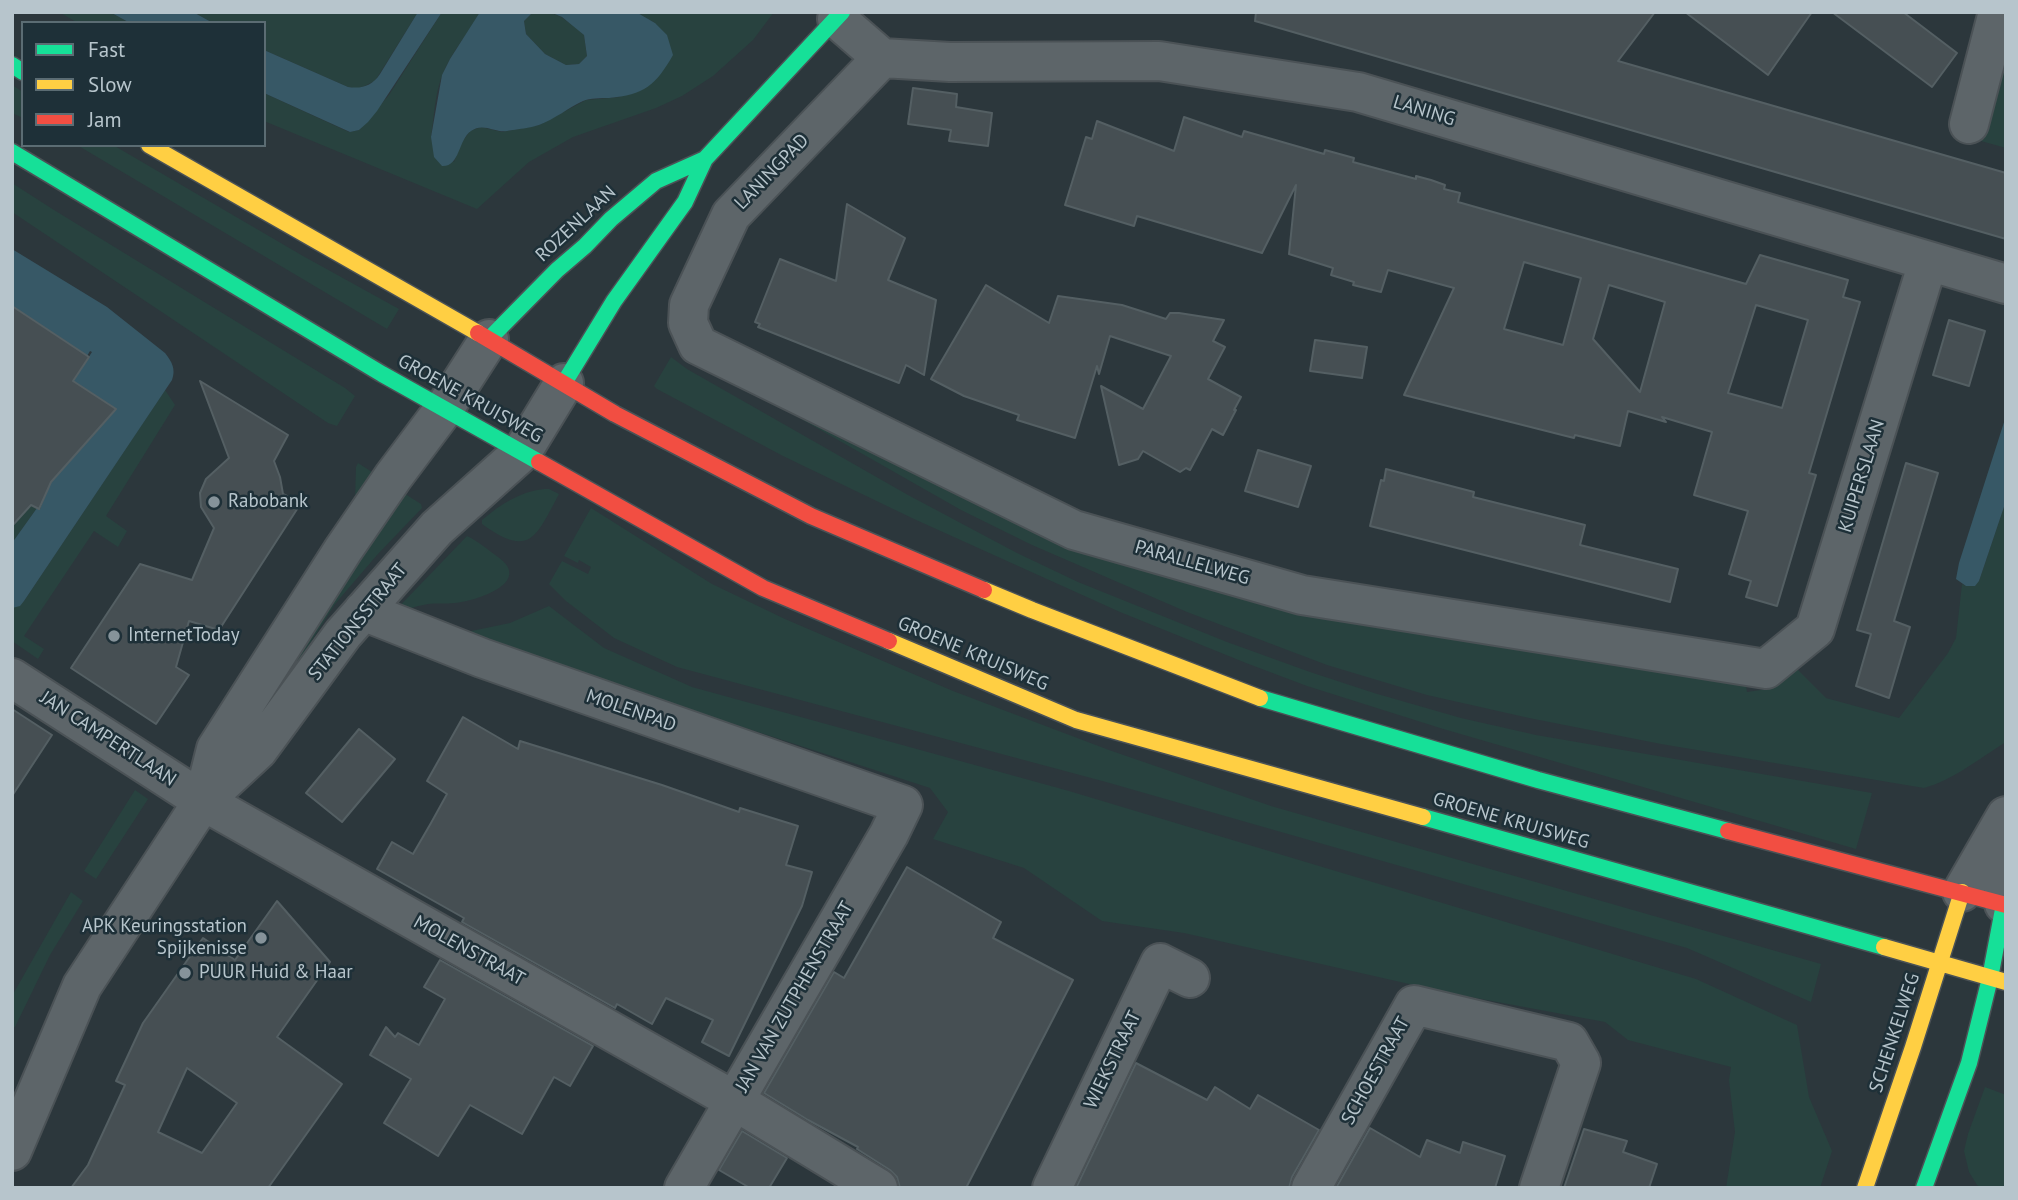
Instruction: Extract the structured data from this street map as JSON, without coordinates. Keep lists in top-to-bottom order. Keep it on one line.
{"streets":{"main road":["ROZENLAAN","GROENE KRUISWEG","SCHENKELWEG"],"street":["LANING","LANINGPAD","KUIPERSLAAN","PARALLELWEG","STATIONSSTRAAT","MOLENPAD","JAN CAMPERTLAAN","MOLENSTRAAT","JAN VAN ZUTPHENSTRAAT","WIEKSTRAAT","SCHOESTRAAT"]},"crossings":[["LANING","LANINGPAD"],["LANING","KUIPERSLAAN"],["LANINGPAD","PARALLELWEG"],["ROZENLAAN","STATIONSSTRAAT"],["GROENE KRUISWEG","STATIONSSTRAAT"],["GROENE KRUISWEG","SCHENKELWEG"],["KUIPERSLAAN","PARALLELWEG"],["STATIONSSTRAAT","MOLENPAD"],["STATIONSSTRAAT","JAN CAMPERTLAAN"],["STATIONSSTRAAT","MOLENSTRAAT"],["MOLENPAD","JAN VAN ZUTPHENSTRAAT"],["JAN CAMPERTLAAN","MOLENSTRAAT"],["MOLENSTRAAT","JAN VAN ZUTPHENSTRAAT"]],"places":["Rabobank","InternetToday","APK Keuringsstation Spijkenisse","PUUR Huid & Haar"],"legend":["Fast","Slow","Jam"]}
